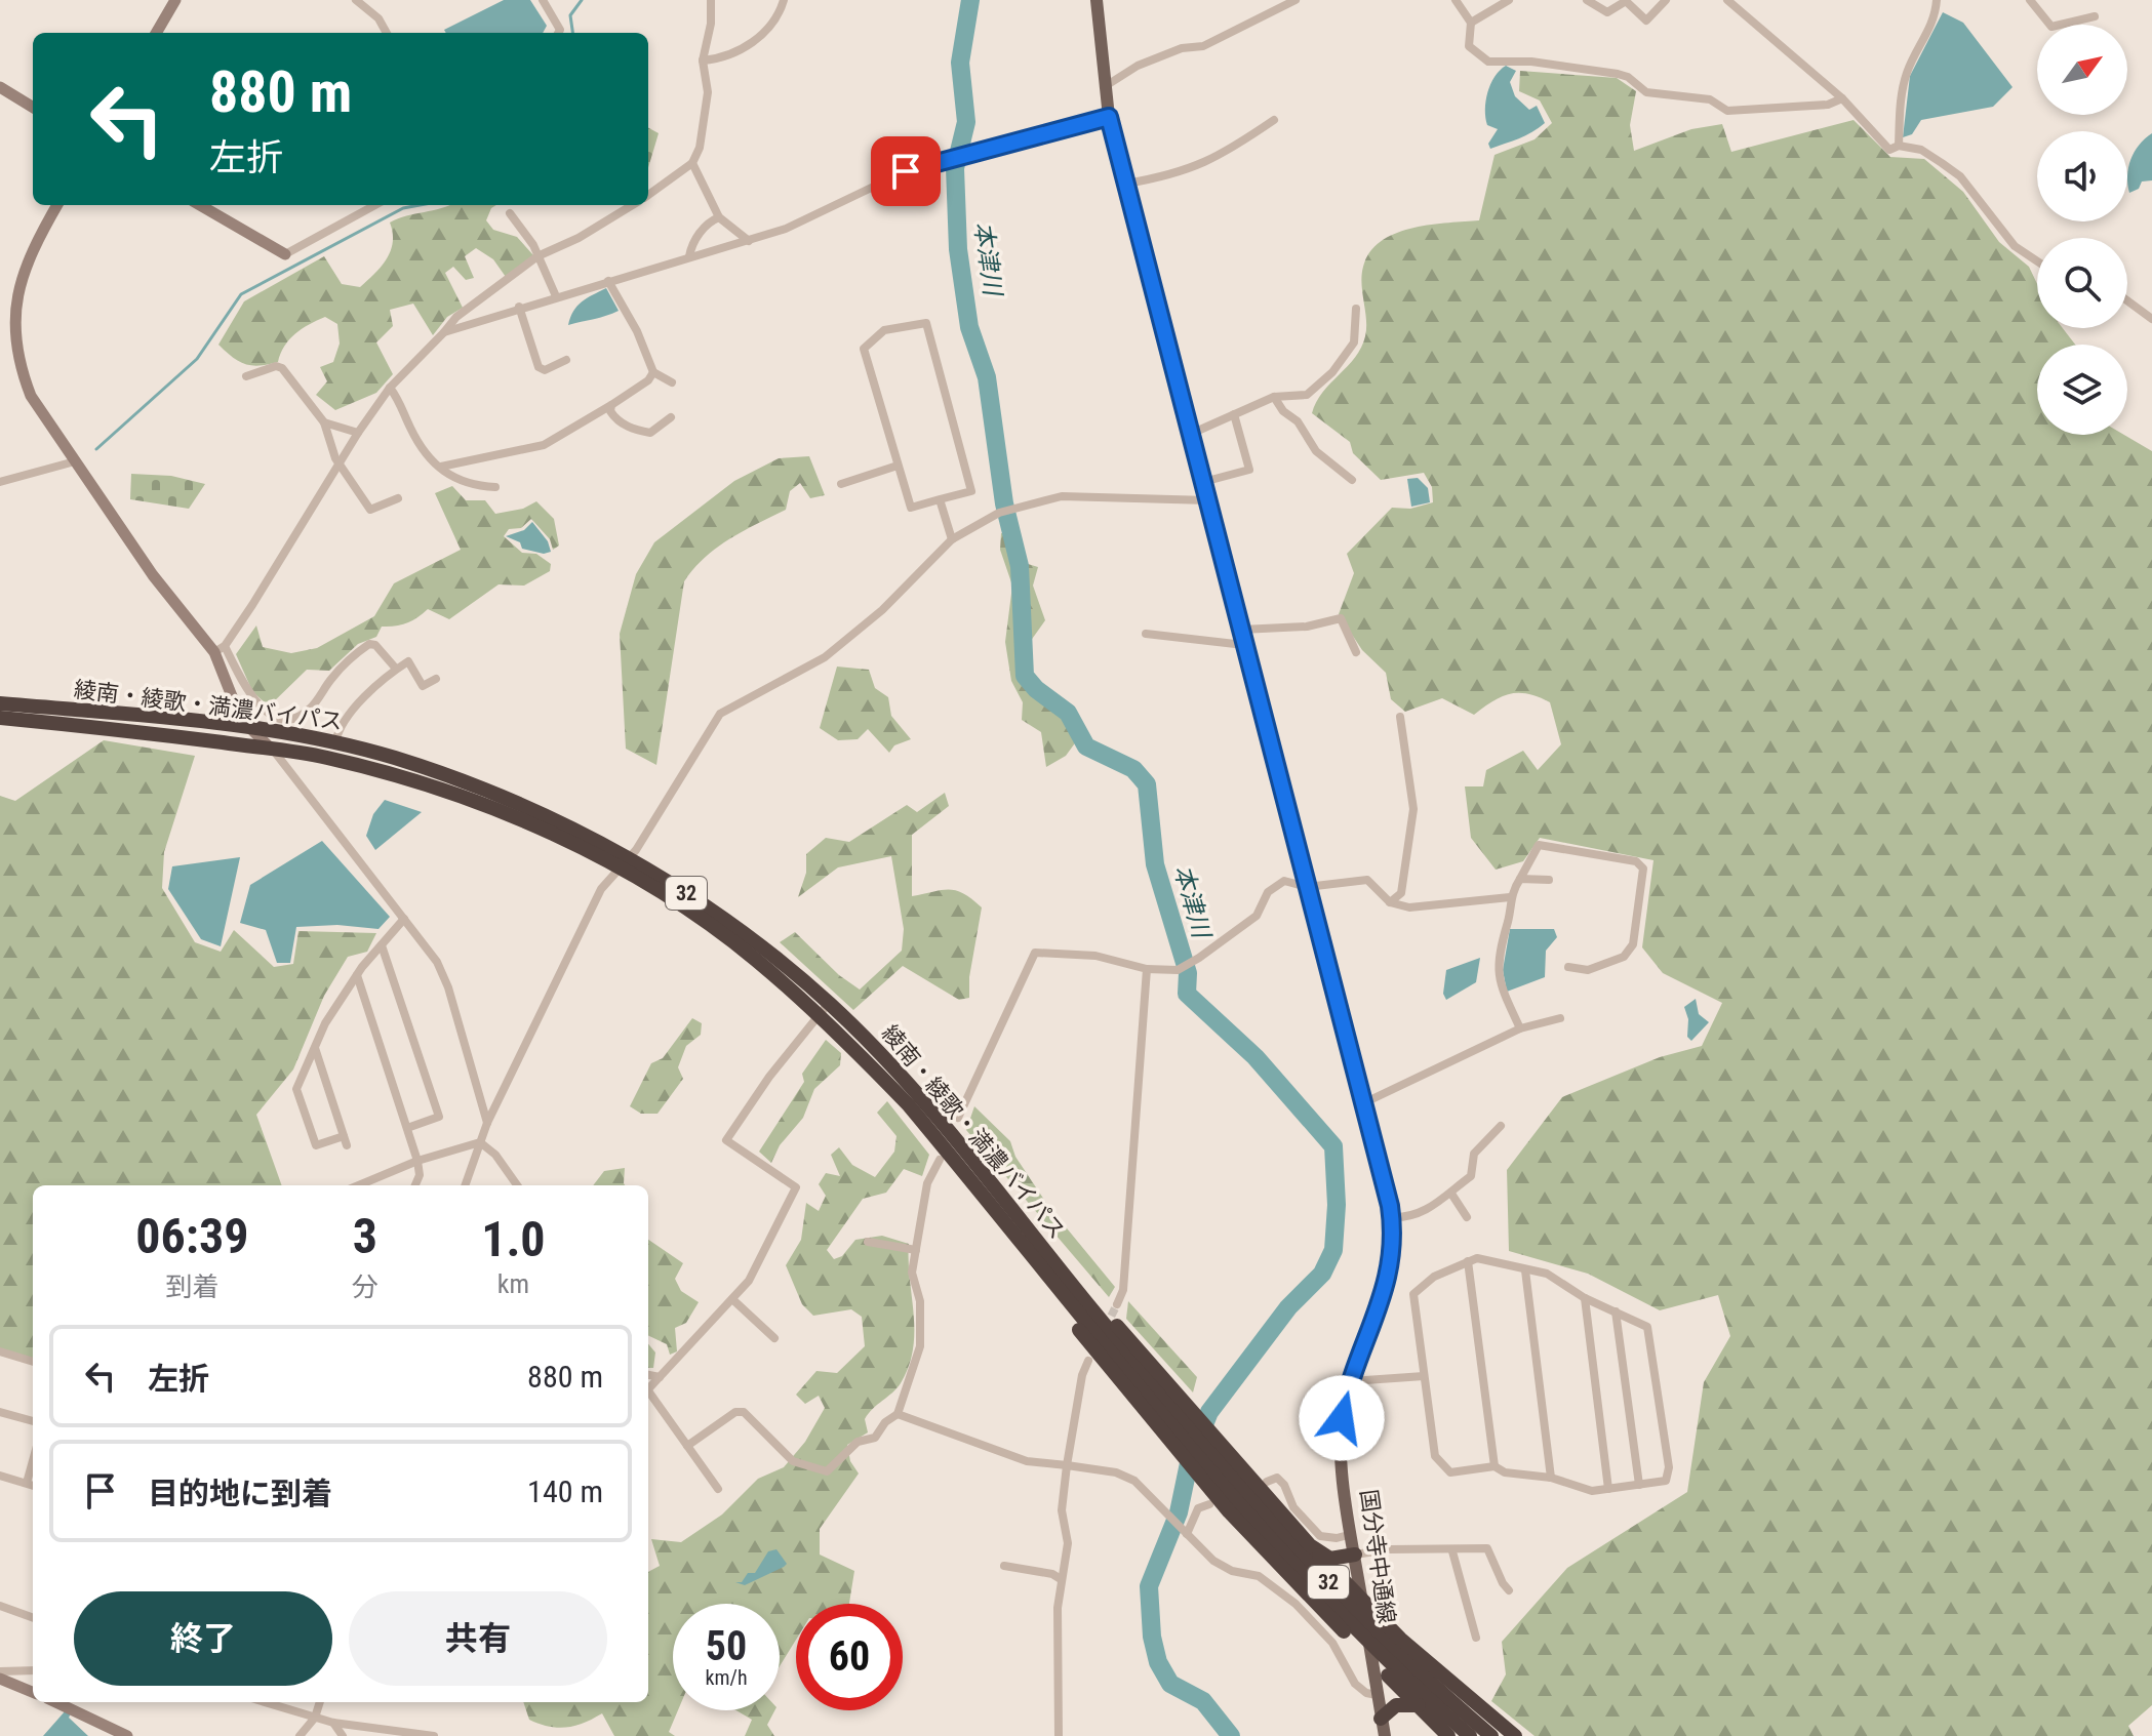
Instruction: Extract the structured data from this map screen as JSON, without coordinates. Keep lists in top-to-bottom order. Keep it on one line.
{"streets":{"highway":["綾南・綾歌・満濃バイパス","32"],"main road":["国分寺中通線"]},"water":["本津川"],"north":"top right","page":{"turn":["880 m","左折"],"eta":["06:39","到着","3","分","1.0","km"],"list":[{"name":"左折","value":"880 m"},{"name":"目的地に到着","value":"140 m"}],"buttons":["終了","共有"],"speed":"50 km/h","limit":"60"}}
